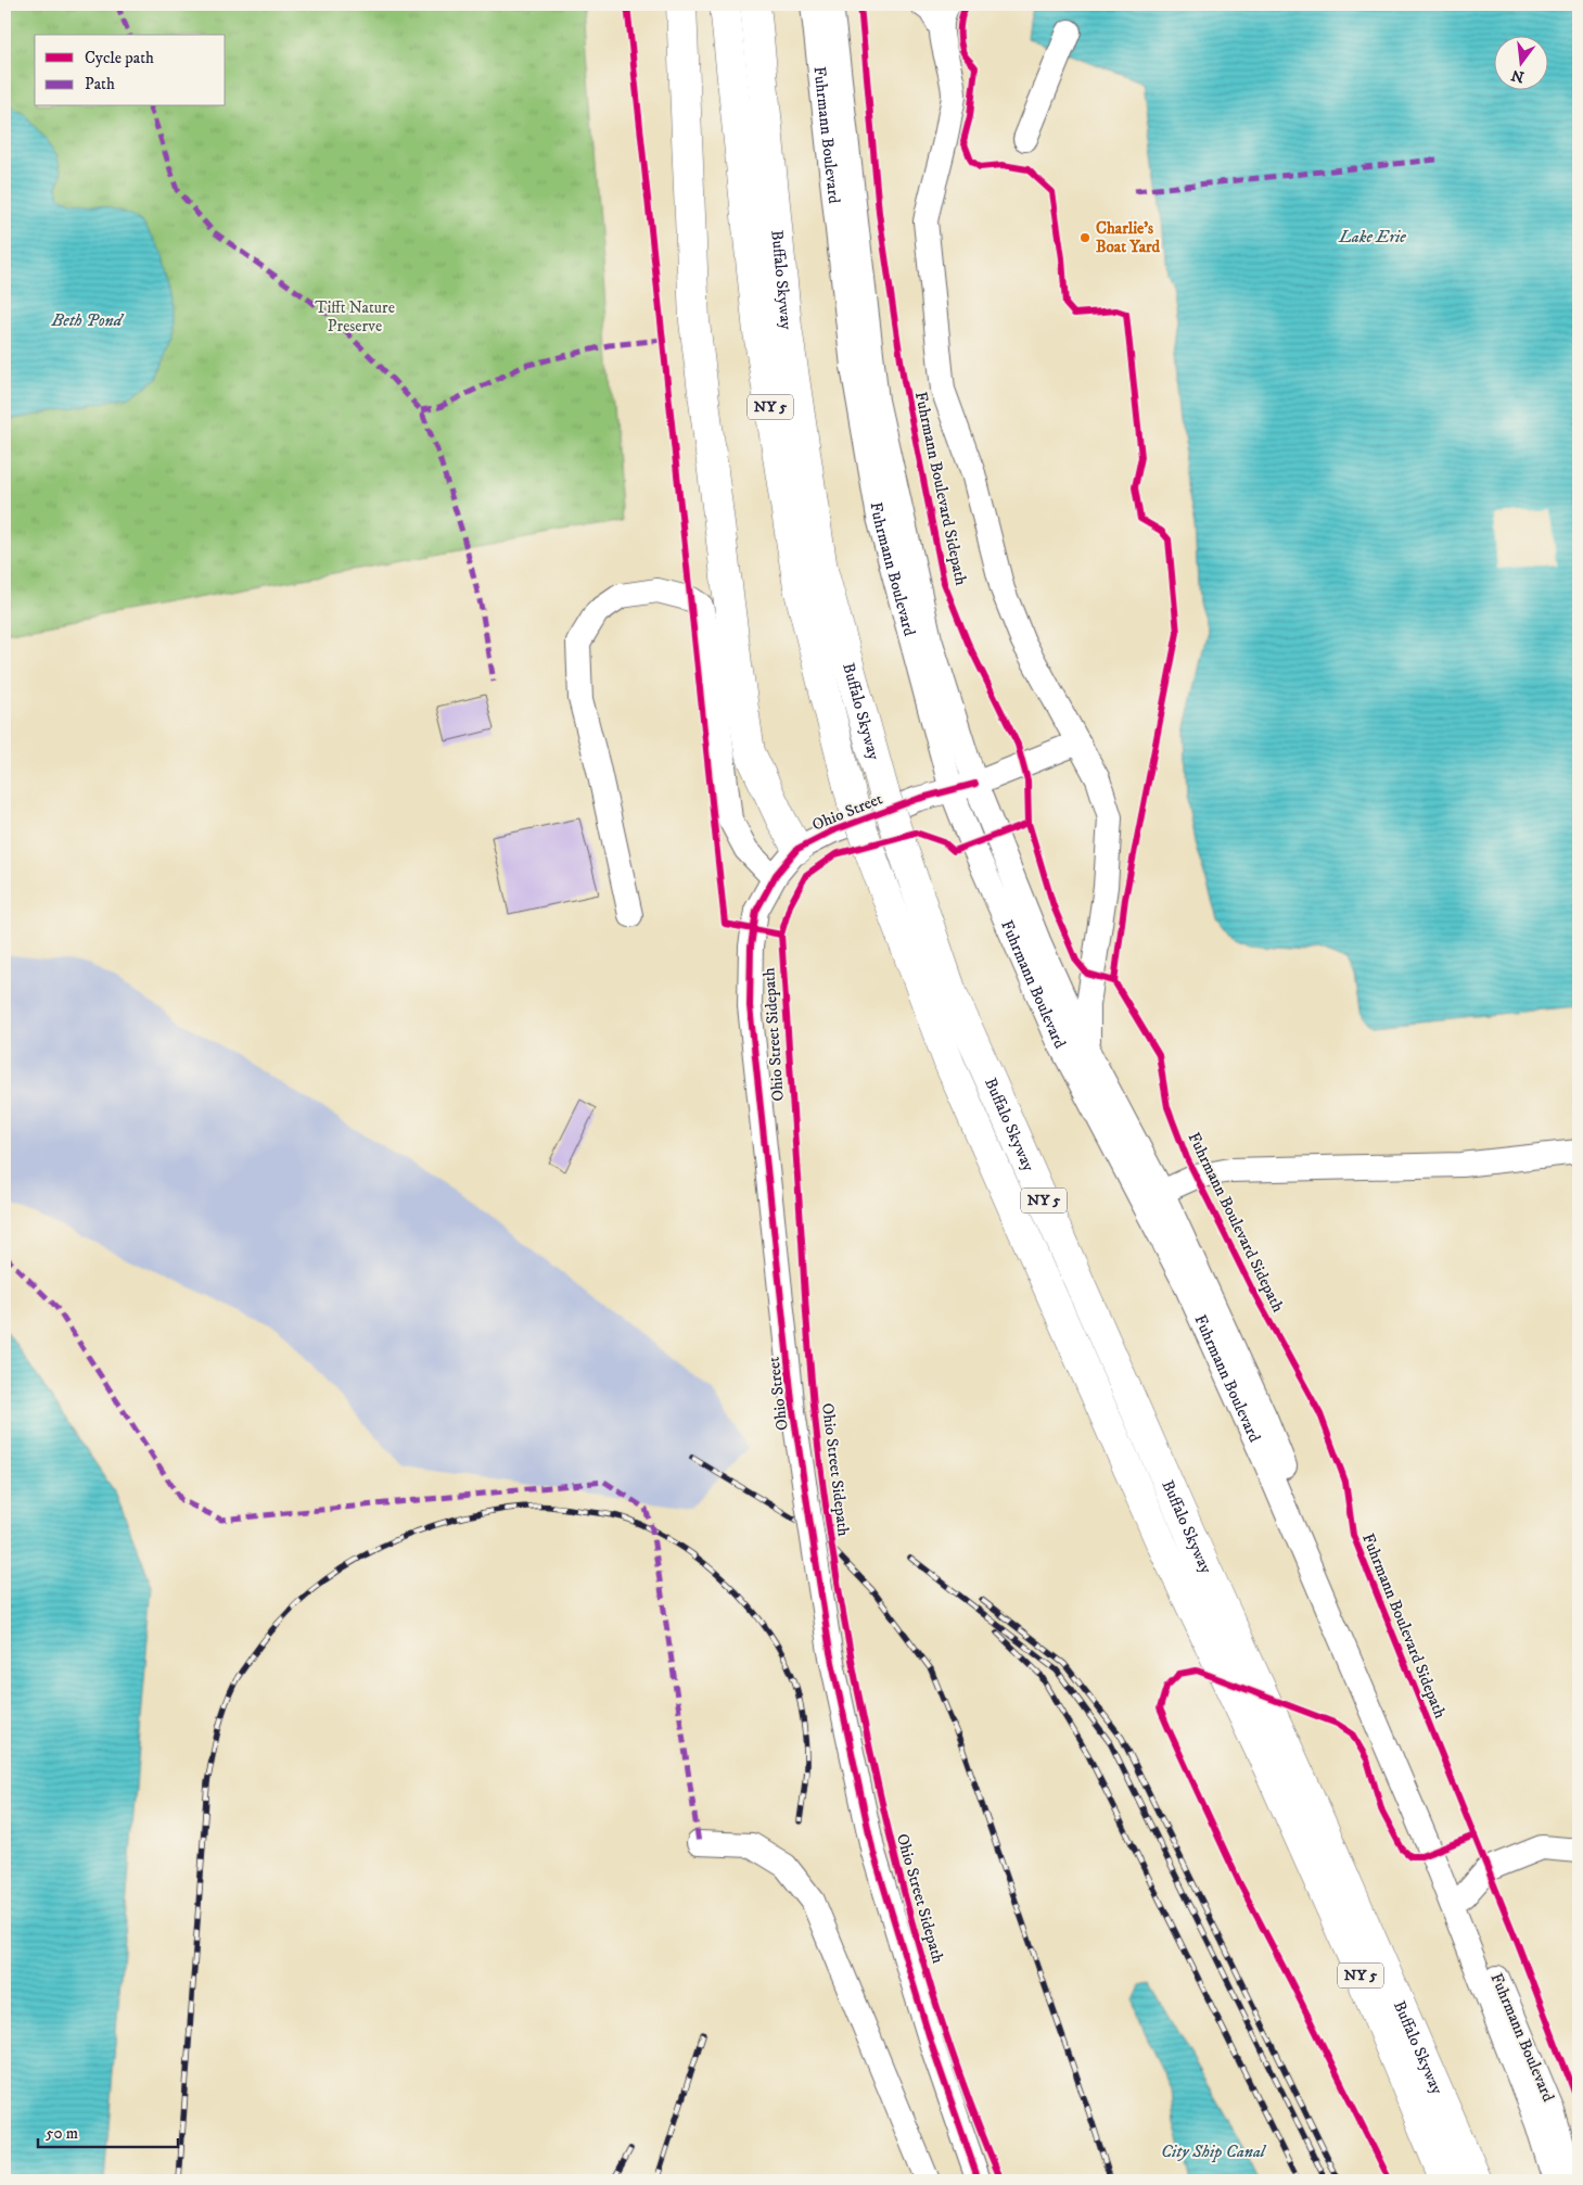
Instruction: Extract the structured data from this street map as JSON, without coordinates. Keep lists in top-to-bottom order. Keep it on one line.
{"streets":{"highway":["Buffalo Skyway","NY 5"],"street":["Fuhrmann Boulevard","Ohio Street"],"cycle path":["Fuhrmann Boulevard Sidepath","Ohio Street Sidepath"]},"crossings":[["Fuhrmann Boulevard","Ohio Street"]],"water":["Lake Erie","Beth Pond","City Ship Canal"],"parks":["Tifft Nature Preserve"],"places":["Charlie's Boat Yard"],"legend":["Cycle path","Path"],"scale_bar":"50 m","north":"bottom"}
